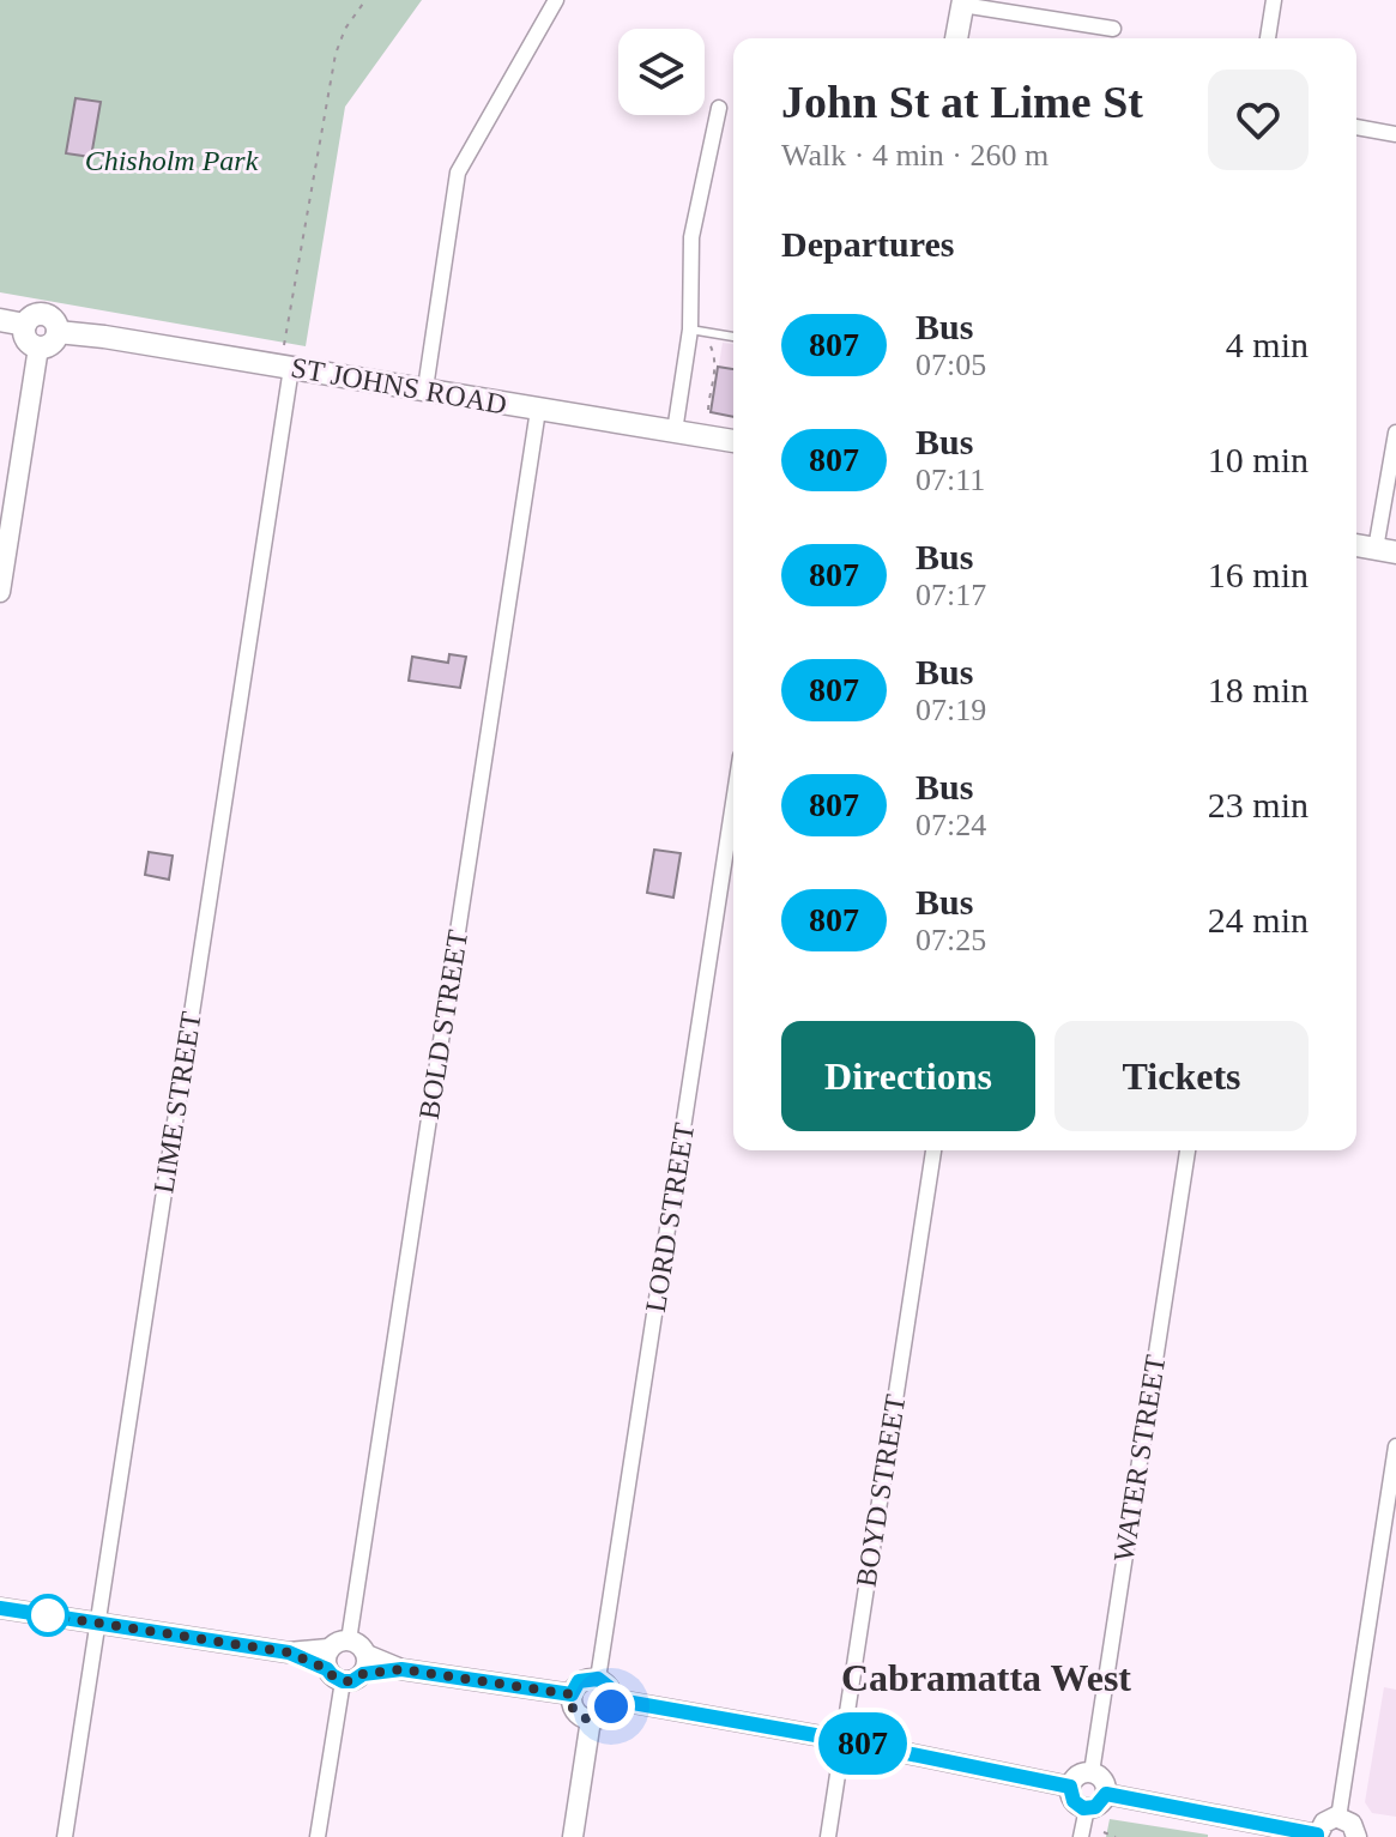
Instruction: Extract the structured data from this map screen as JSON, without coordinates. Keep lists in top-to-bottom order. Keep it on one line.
{"streets":{"main road":["ST JOHNS ROAD"],"street":["BOLD STREET","LIME STREET","LORD STREET","WATER STREET","BOYD STREET"]},"crossings":[["ST JOHNS ROAD","BOLD STREET"],["ST JOHNS ROAD","LIME STREET"]],"districts":["Cabramatta West"],"parks":["Chisholm Park"],"lines":["bus line 807"],"page":{"on_map":"807","heading":[["John St at Lime St","Walk · 4 min · 260 m"],"Departures"],"list":[{"mark":"807","name":"Bus","note":"07:05","value":"4 min"},{"mark":"807","name":"Bus","note":"07:11","value":"10 min"},{"mark":"807","name":"Bus","note":"07:17","value":"16 min"},{"mark":"807","name":"Bus","note":"07:19","value":"18 min"},{"mark":"807","name":"Bus","note":"07:24","value":"23 min"},{"mark":"807","name":"Bus","note":"07:25","value":"24 min"}],"buttons":["Directions","Tickets"]}}
